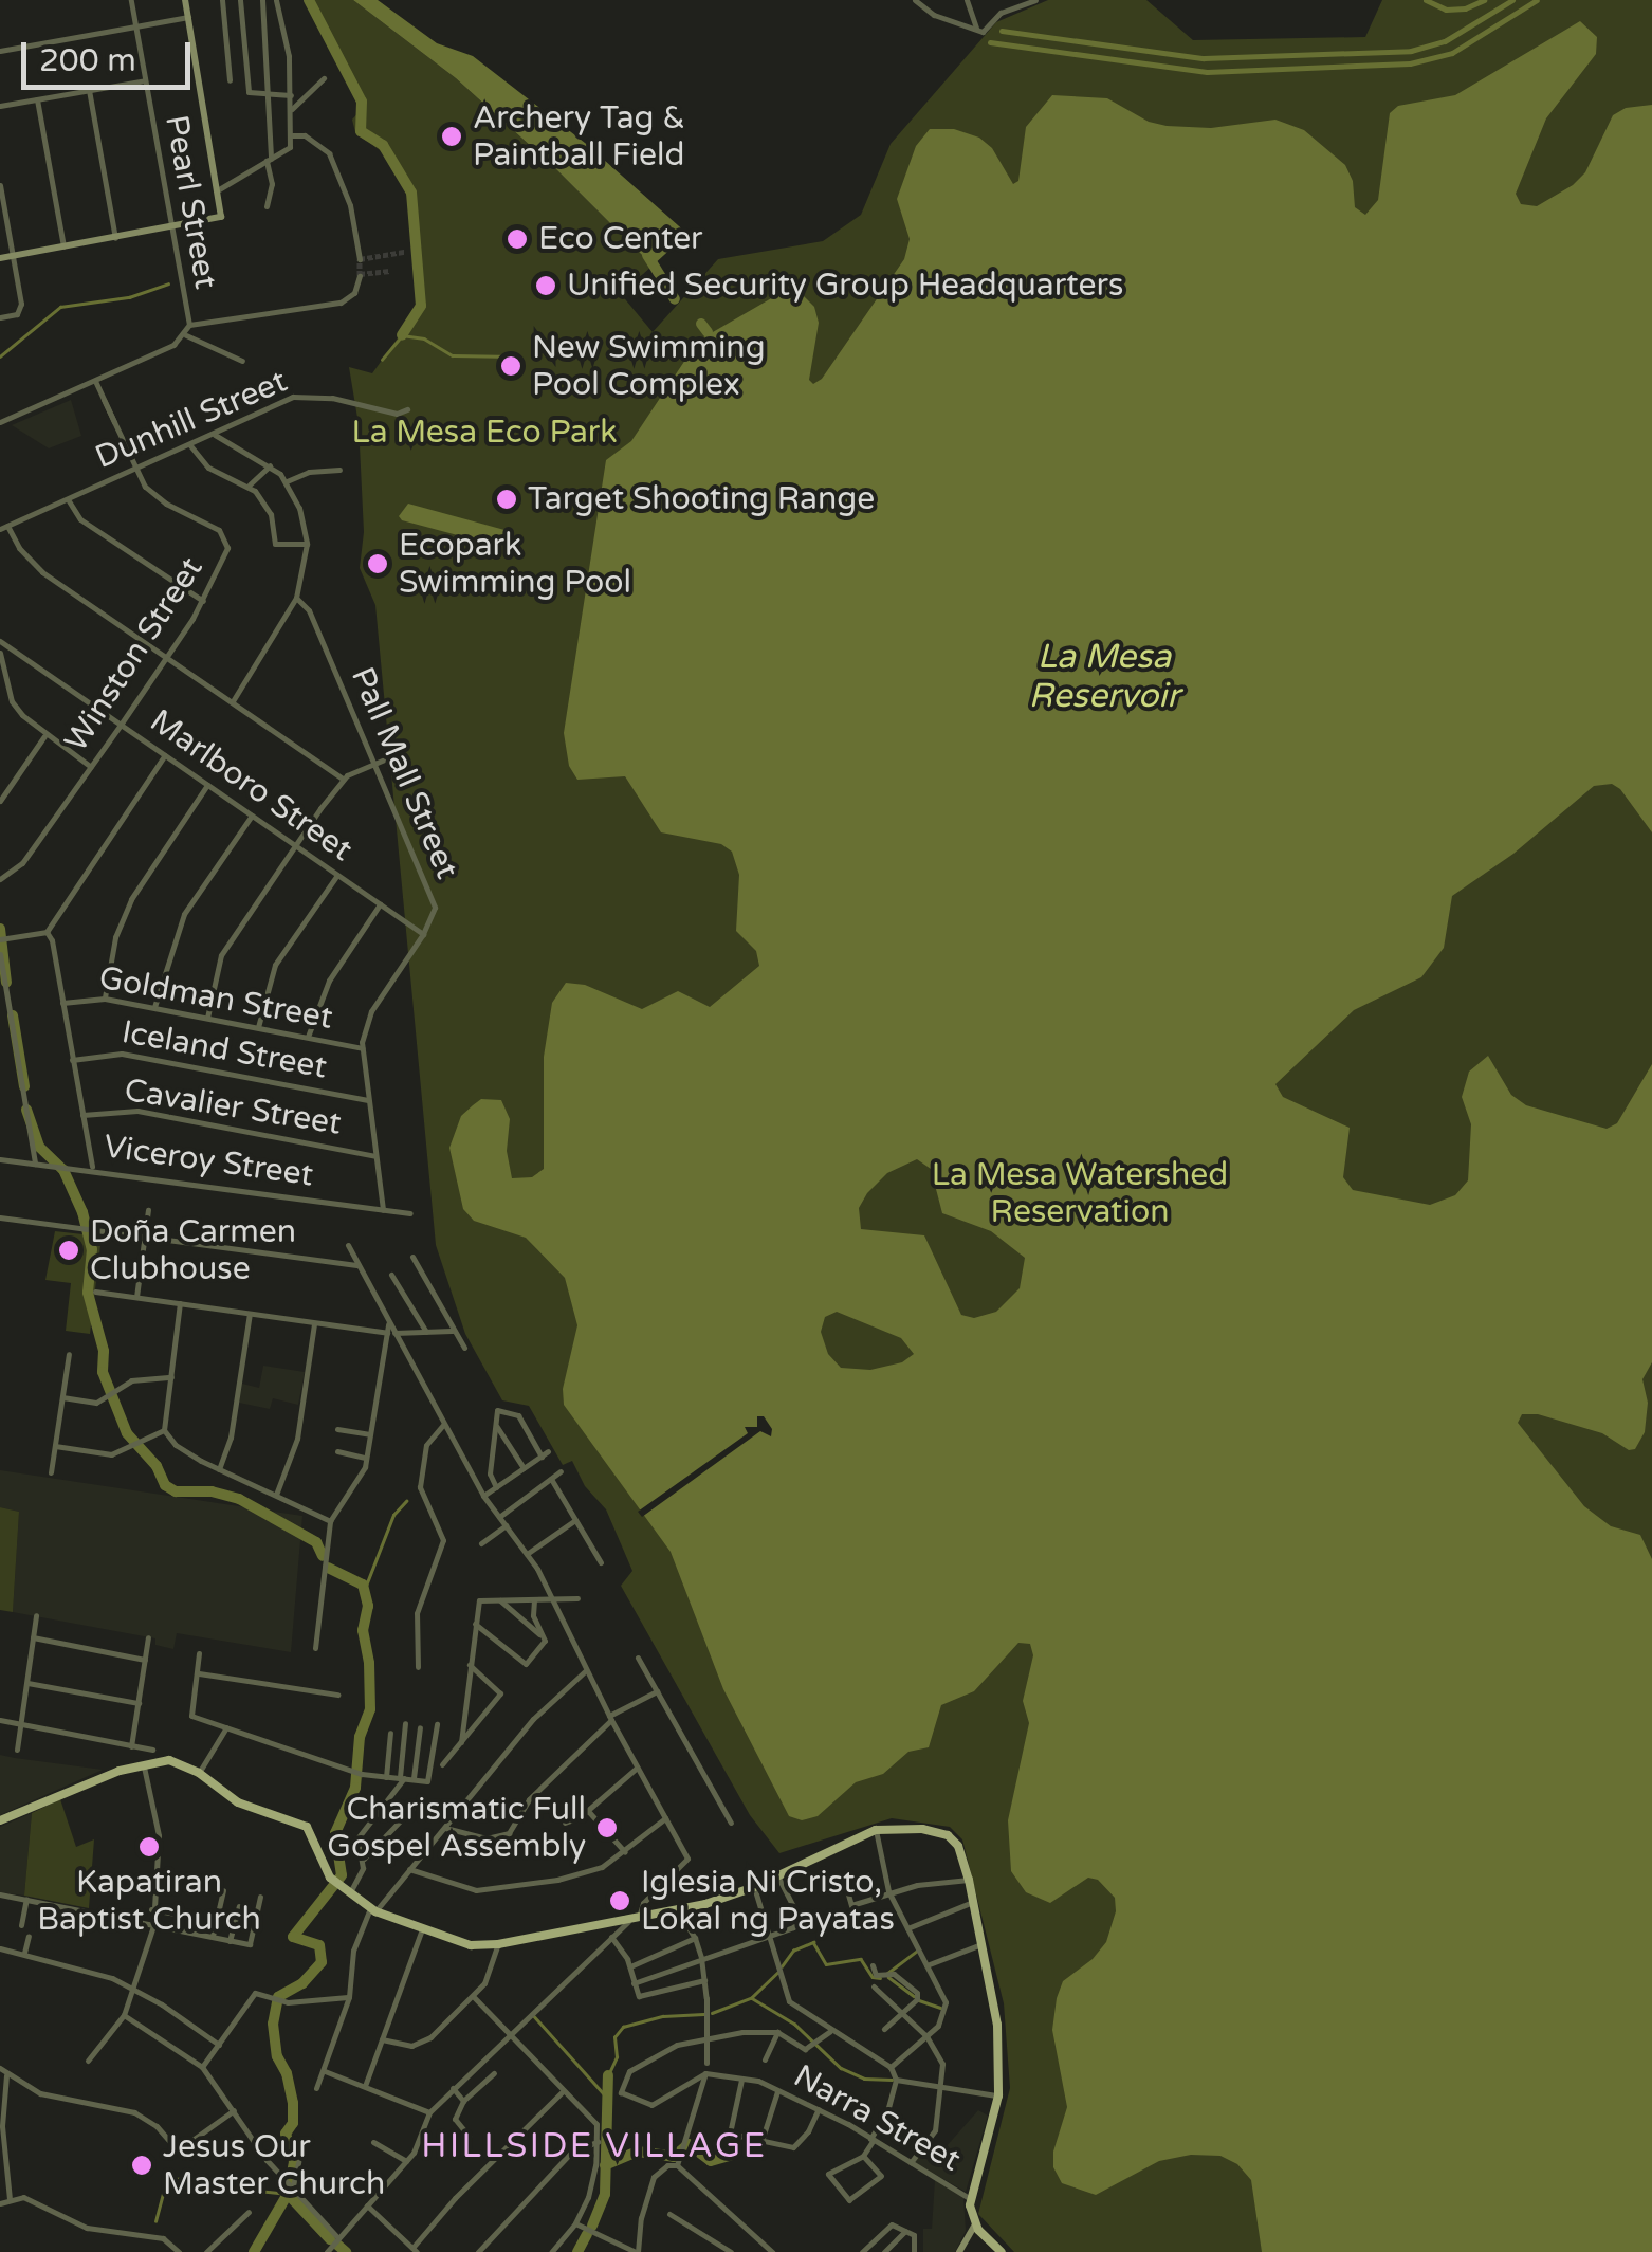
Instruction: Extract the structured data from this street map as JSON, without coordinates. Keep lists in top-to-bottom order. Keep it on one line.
{"streets":{"street":["Pearl Street","Dunhill Street","Winston Street","Pall Mall Street","Marlboro Street","Goldman Street","Iceland Street","Cavalier Street","Viceroy Street","Narra Street"]},"crossings":[["Pearl Street","Winston Street"],["Dunhill Street","Winston Street"],["Winston Street","Marlboro Street"],["Pall Mall Street","Marlboro Street"]],"districts":["HILLSIDE VILLAGE"],"water":["La Mesa Reservoir"],"parks":["La Mesa Eco Park","La Mesa Watershed Reservation"],"places":["Archery Tag & Paintball Field","Eco Center","Unified Security Group Headquarters","New Swimming Pool Complex","Target Shooting Range","Ecopark Swimming Pool","Doña Carmen Clubhouse","Charismatic Full Gospel Assembly","Kapatiran Baptist Church","Iglesia Ni Cristo, Lokal ng Payatas","Jesus Our Master Church"],"scale_bar":"200 m"}
